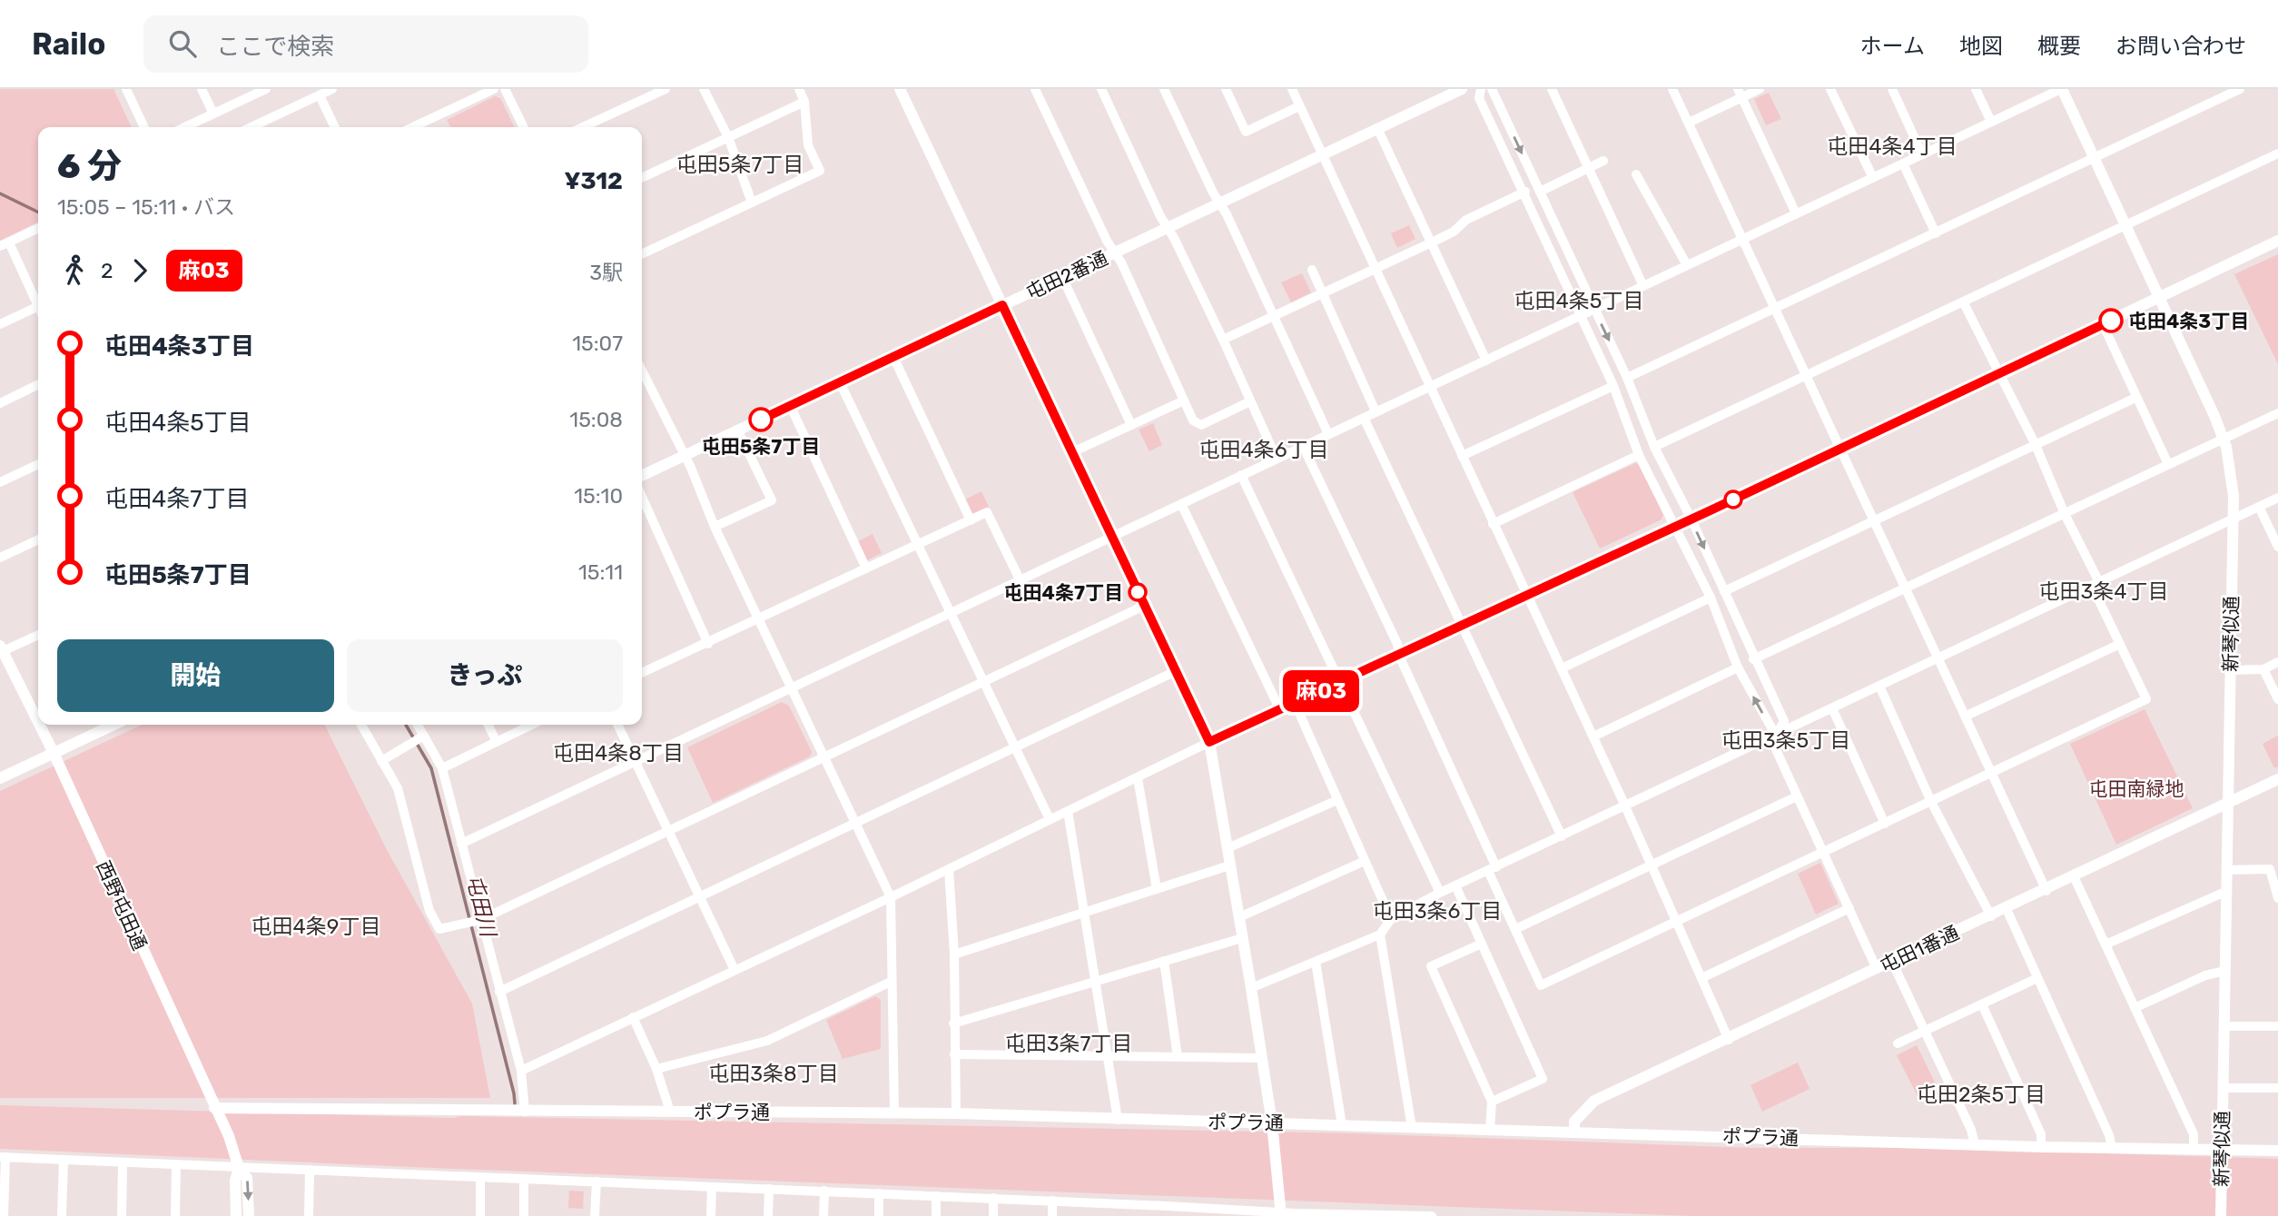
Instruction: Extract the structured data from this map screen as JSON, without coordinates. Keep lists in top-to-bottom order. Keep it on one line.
{"streets":{"street":["屯田2番通","新琴似通","西野屯田通","屯田1番通","ポプラ通"]},"crossings":[["新琴似通","屯田1番通"],["新琴似通","ポプラ通"],["西野屯田通","ポプラ通"],["屯田1番通","ポプラ通"]],"districts":["屯田4条4丁目","屯田5条7丁目","屯田4条5丁目","屯田4条6丁目","屯田3条4丁目","屯田3条5丁目","屯田4条8丁目","屯田3条6丁目","屯田4条9丁目","屯田3条7丁目","屯田3条8丁目","屯田2条5丁目"],"water":["屯田川"],"parks":["屯田南緑地"],"places":["屯田4条3丁目","屯田5条7丁目","屯田4条7丁目"],"lines":["bus line 麻03"],"page":{"header":"Railo","search":"ここで検索","nav":["ホーム","地図","概要","お問い合わせ"],"on_map":"麻03","heading":["6 分","15:05 – 15:11 · バス","¥312"],"legs":["2","麻03","3駅"],"list":[{"name":"屯田4条3丁目","value":"15:07"},{"name":"屯田4条5丁目","value":"15:08"},{"name":"屯田4条7丁目","value":"15:10"},{"name":"屯田5条7丁目","value":"15:11"}],"buttons":["開始","きっぷ"]}}
